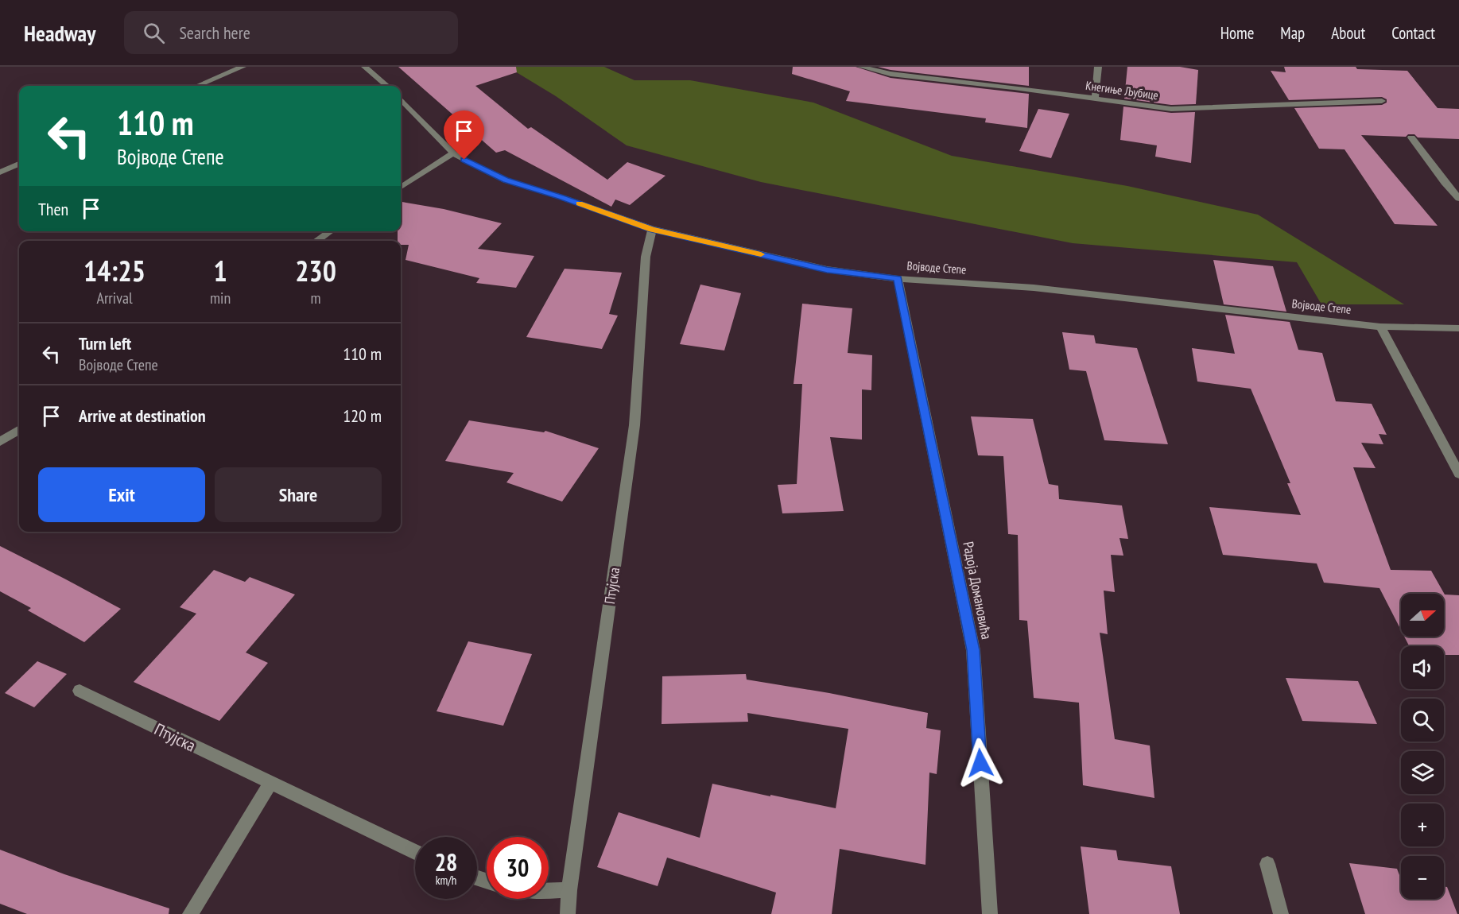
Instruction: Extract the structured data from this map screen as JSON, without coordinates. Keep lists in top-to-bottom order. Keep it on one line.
{"streets":{"street":["Кнегиње Љубице","Војводе Степе","Птујска","Радоја Домановића"]},"crossings":[["Војводе Степе","Птујска"],["Војводе Степе","Радоја Домановића"]],"north":"right","page":{"header":"Headway","search":"Search here","nav":["Home","Map","About","Contact"],"turn":["110 m","Војводе Степе"],"then":"Then","eta":["14:25","Arrival","1","min","230","m"],"list":[{"name":"Turn left","note":"Војводе Степе","value":"110 m"},{"name":"Arrive at destination","value":"120 m"}],"buttons":["Exit","Share"],"map_buttons":["+","−"],"speed":"28 km/h","limit":"30"}}
